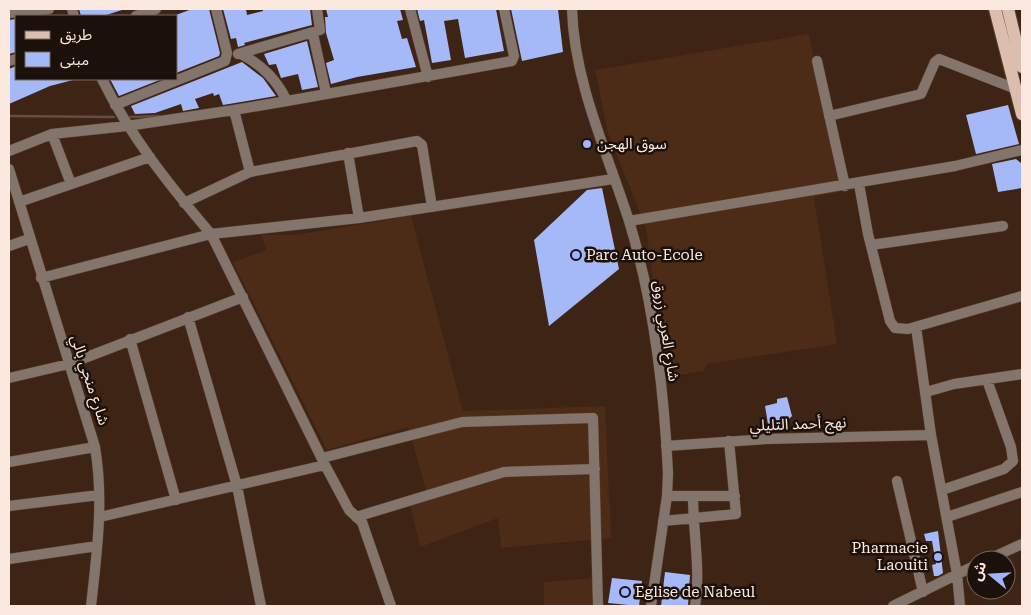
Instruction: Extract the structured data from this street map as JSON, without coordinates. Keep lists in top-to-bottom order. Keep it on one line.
{"streets":{"street":["شارع العربي زروق","شارع منجي بالي","نهج أحمد التليلي"]},"crossings":[["شارع العربي زروق","نهج أحمد التليلي"]],"places":["سوق الهجن","Parc Auto-Ecole","Pharmacie Laouiti","Eglise de Nabeul"],"legend":["طريق","مبنى"],"north":"left"}
